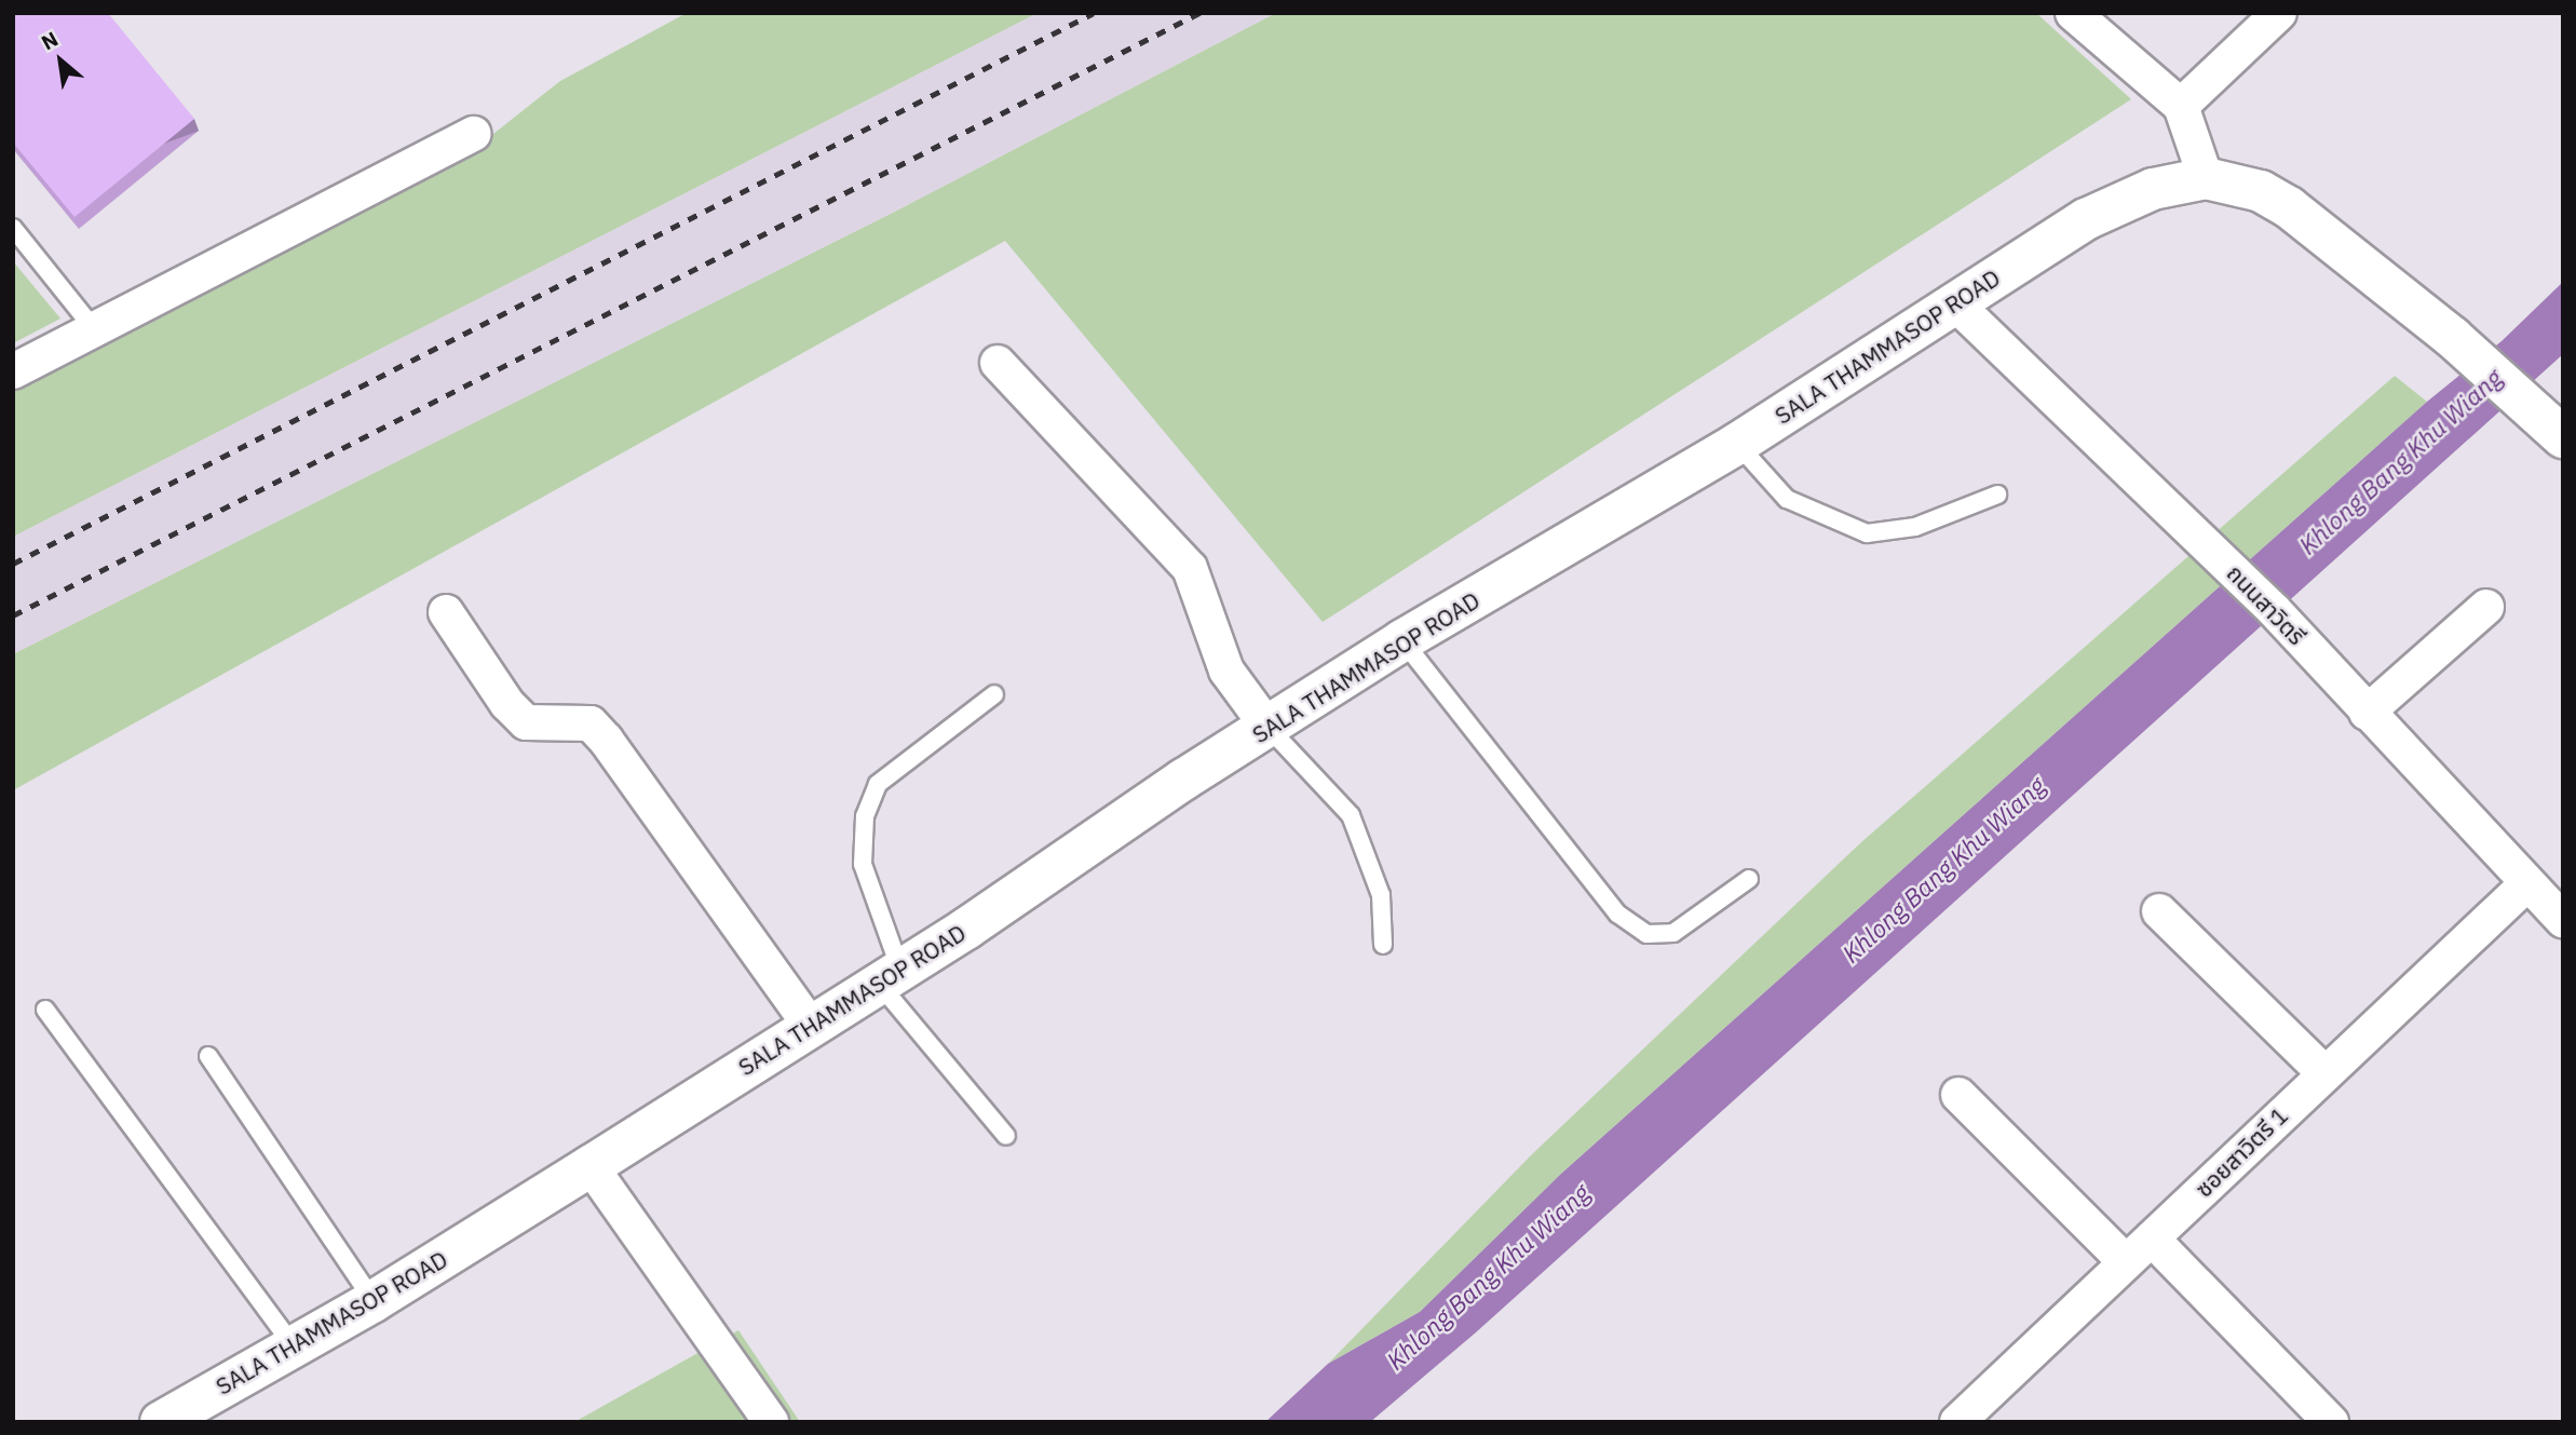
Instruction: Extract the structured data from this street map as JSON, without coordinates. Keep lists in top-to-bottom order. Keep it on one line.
{"streets":{"street":["SALA THAMMASOP ROAD","ถนนสาวิตรี","ซอยสาวิตรี 1"]},"crossings":[["SALA THAMMASOP ROAD","ถนนสาวิตรี"],["ถนนสาวิตรี","ซอยสาวิตรี 1"]],"water":["Khlong Bang Khu Wiang"],"north":"top left"}
